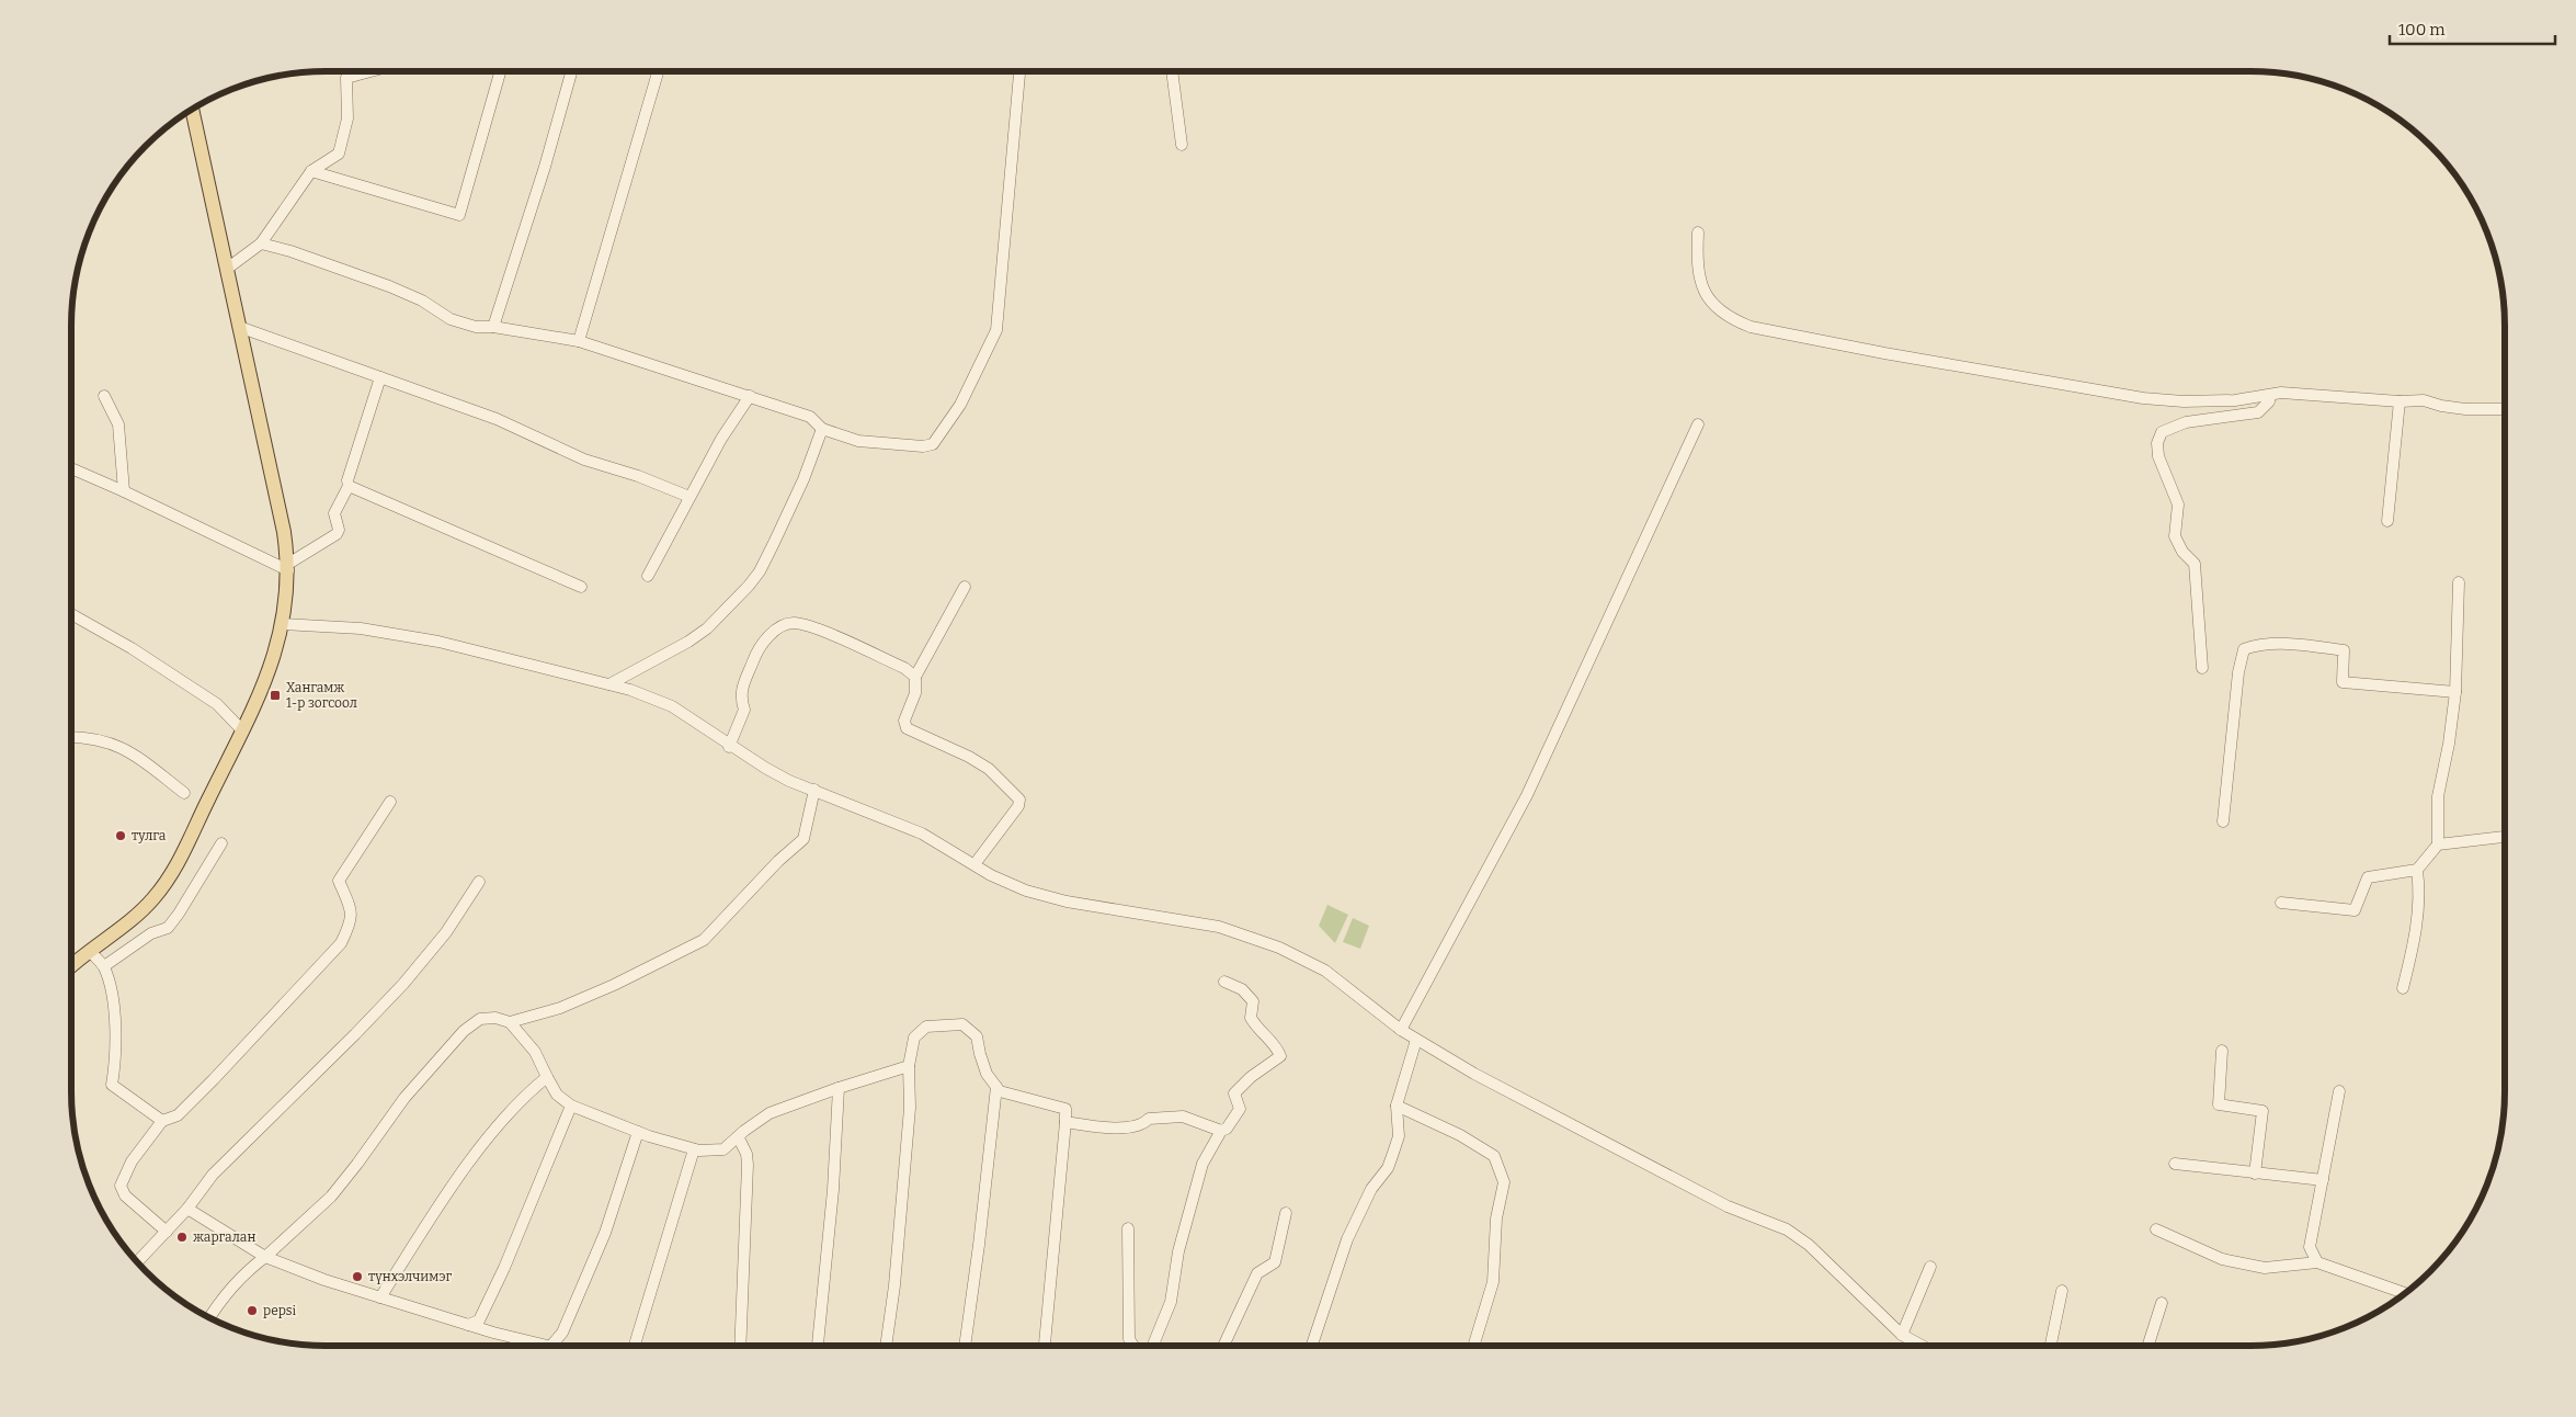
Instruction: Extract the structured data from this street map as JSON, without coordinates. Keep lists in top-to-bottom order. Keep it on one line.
{"places":{"transit":["Хангамж 1-р зогсоол"],"other":["тулга","жаргалан","түнхэлчимэг","pepsi"]},"scale_bar":"100 m"}
